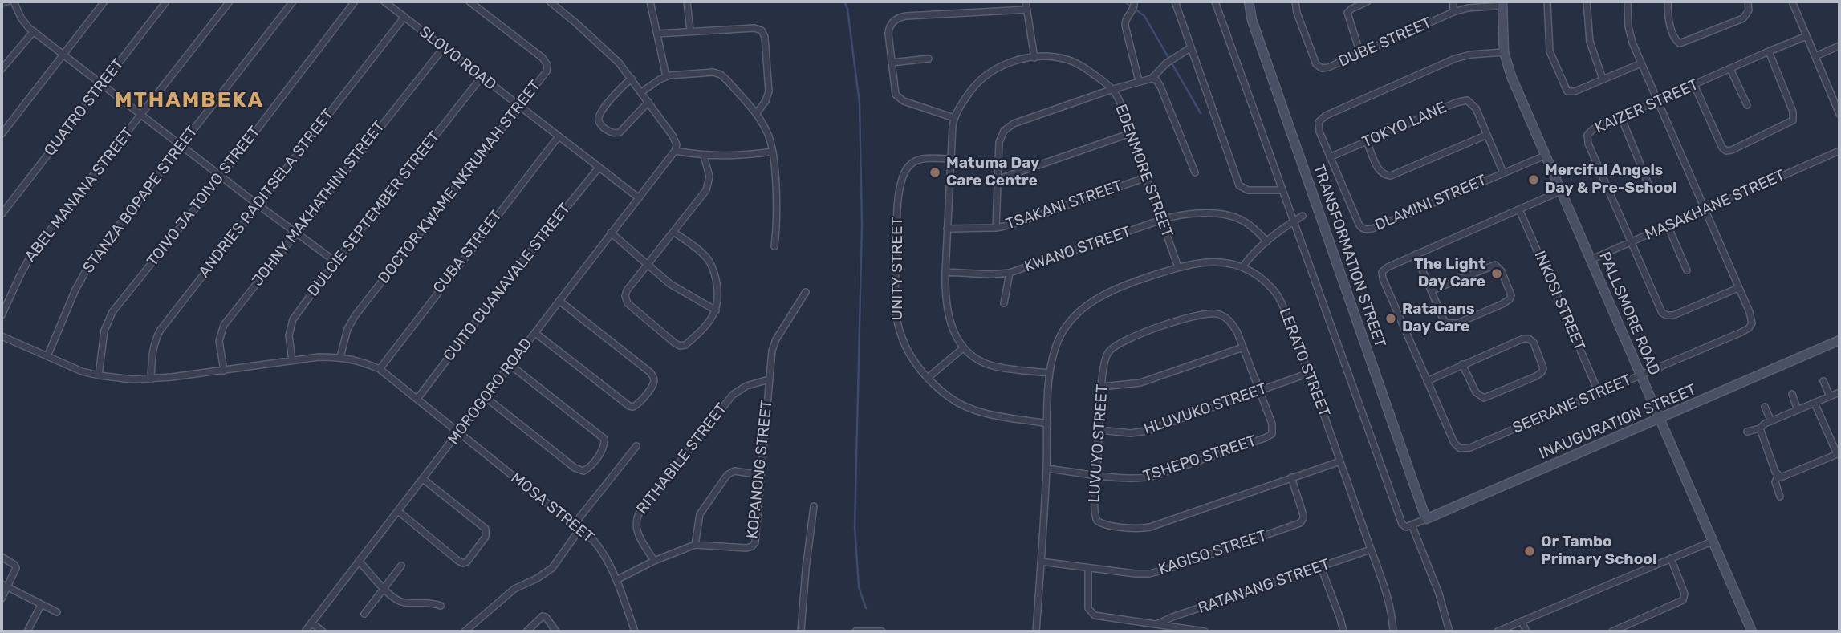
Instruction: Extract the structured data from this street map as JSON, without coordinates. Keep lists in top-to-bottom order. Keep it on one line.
{"streets":{"street":["DUBE STREET","SLOVO ROAD","KAIZER STREET","QUATRO STREET","TOKYO LANE","EDENMORE STREET","DOCTOR KWAME NKRUMAH STREET","ANDRIES RADITSELA STREET","ABEL MANANA STREET","TOIVO JA TOIVO STREET","STANZA BOPAPE STREET","DLAMINI STREET","JOHNY MAKHATHINI STREET","TSAKANI STREET","MASAKHANE STREET","DULCIE SEPTEMBER STREET","KWANO STREET","CUBA STREET","TRANSFORMATION STREET","UNITY STREET","CUITO CUANAVALE STREET","INKOSI STREET","PALLSMORE ROAD","LERATO STREET","MOROGORO ROAD","SEERANE STREET","HLUVUKO STREET","INAUGURATION STREET","LUVUYO STREET","RITHABILE STREET","TSHEPO STREET","KOPANONG STREET","MOSA STREET","KAGISO STREET","RATANANG STREET"]},"crossings":[["DUBE STREET","PALLSMORE ROAD"],["SLOVO ROAD","DOCTOR KWAME NKRUMAH STREET"],["SLOVO ROAD","ANDRIES RADITSELA STREET"],["SLOVO ROAD","JOHNY MAKHATHINI STREET"],["SLOVO ROAD","DULCIE SEPTEMBER STREET"],["SLOVO ROAD","CUBA STREET"],["SLOVO ROAD","CUITO CUANAVALE STREET"],["SLOVO ROAD","MOROGORO ROAD"],["KAIZER STREET","MASAKHANE STREET"],["KAIZER STREET","SEERANE STREET"],["TOKYO LANE","DLAMINI STREET"],["EDENMORE STREET","TSAKANI STREET"],["EDENMORE STREET","KWANO STREET"],["EDENMORE STREET","UNITY STREET"],["EDENMORE STREET","LERATO STREET"],["DOCTOR KWAME NKRUMAH STREET","MOSA STREET"],["ANDRIES RADITSELA STREET","MOSA STREET"],["TOIVO JA TOIVO STREET","MOSA STREET"],["STANZA BOPAPE STREET","MOSA STREET"],["DLAMINI STREET","PALLSMORE ROAD"],["JOHNY MAKHATHINI STREET","MOSA STREET"],["MASAKHANE STREET","PALLSMORE ROAD"],["MASAKHANE STREET","SEERANE STREET"],["DULCIE SEPTEMBER STREET","MOSA STREET"],["CUBA STREET","MOSA STREET"],["TRANSFORMATION STREET","INAUGURATION STREET"],["UNITY STREET","LERATO STREET"],["CUITO CUANAVALE STREET","MOSA STREET"],["INKOSI STREET","SEERANE STREET"],["PALLSMORE ROAD","SEERANE STREET"],["PALLSMORE ROAD","INAUGURATION STREET"],["LERATO STREET","HLUVUKO STREET"],["LERATO STREET","LUVUYO STREET"],["LERATO STREET","TSHEPO STREET"],["LERATO STREET","KAGISO STREET"],["LERATO STREET","RATANANG STREET"],["MOROGORO ROAD","MOSA STREET"],["HLUVUKO STREET","LUVUYO STREET"],["HLUVUKO STREET","TSHEPO STREET"],["LUVUYO STREET","TSHEPO STREET"],["LUVUYO STREET","KAGISO STREET"],["RITHABILE STREET","KOPANONG STREET"],["KOPANONG STREET","MOSA STREET"]],"districts":["MTHAMBEKA"],"places":["Matuma Day Care Centre","Merciful Angels Day & Pre-School","The Light Day Care","Ratanans Day Care","Or Tambo Primary School"]}
